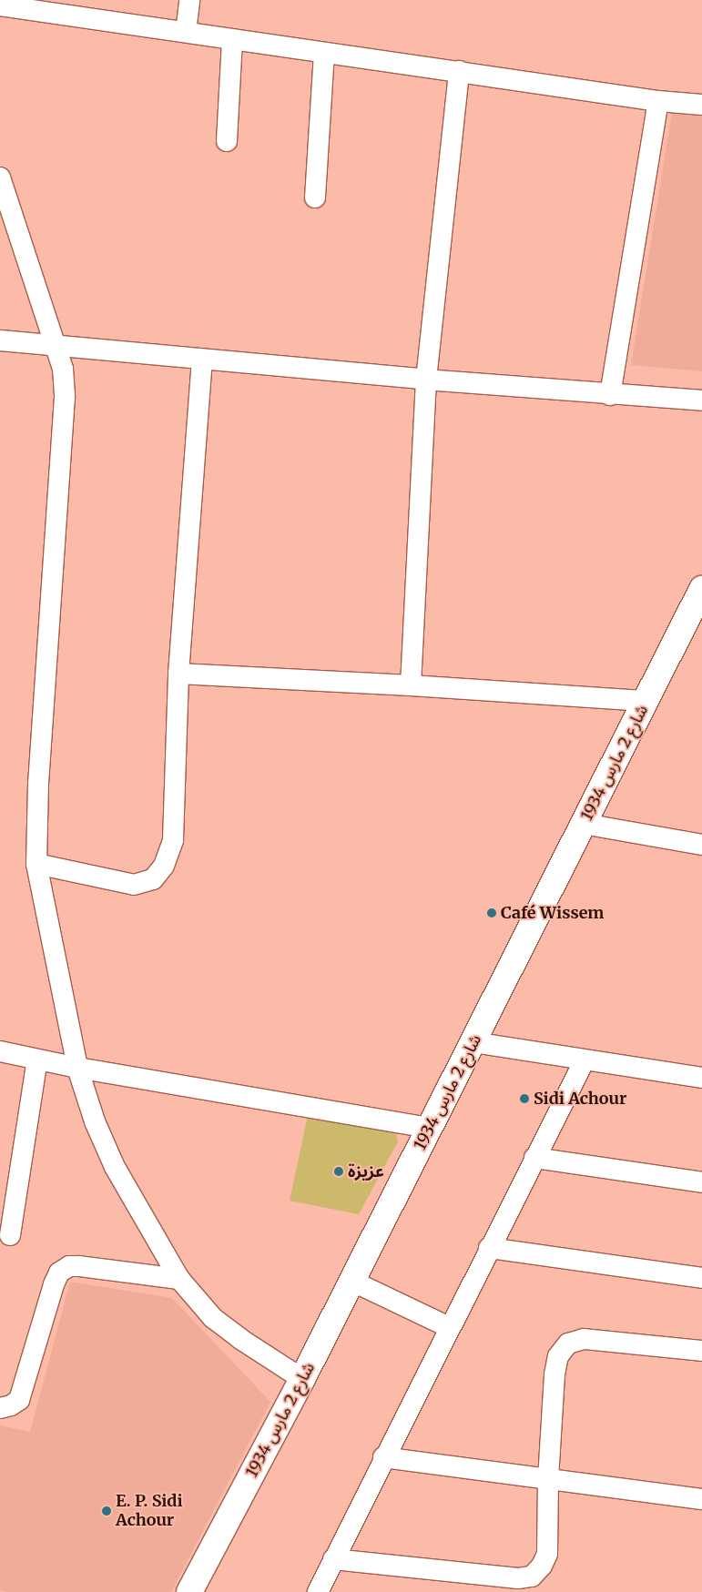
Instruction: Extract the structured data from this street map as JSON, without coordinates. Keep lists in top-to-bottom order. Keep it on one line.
{"streets":{"street":["شارع 2 مارس 1934"]},"places":["Café Wissem","Sidi Achour","عزيزة","E. P. Sidi Achour"]}
